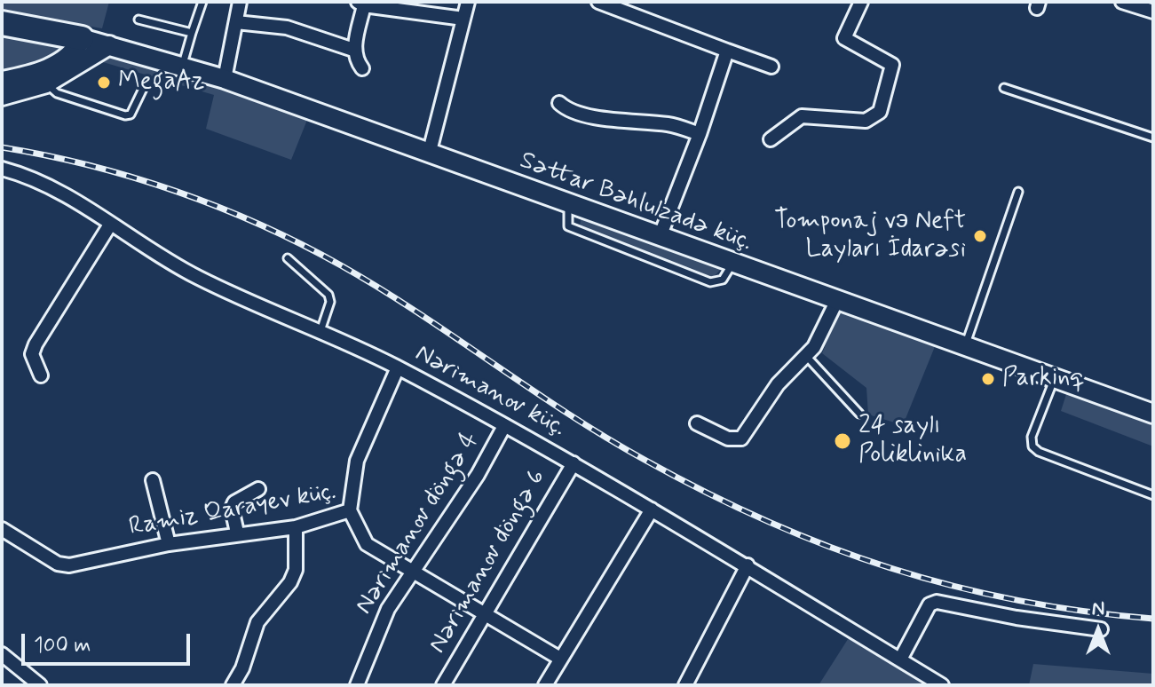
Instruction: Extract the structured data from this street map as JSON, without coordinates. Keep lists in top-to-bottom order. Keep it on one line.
{"streets":{"main road":["Səttar Bəhlulzadə küç."],"street":["Nərimanov küç.","Ramiz Qarayev küç.","Nərimanov döngə 4","Nərimanov döngə 6"]},"crossings":[["Nərimanov küç.","Nərimanov döngə 4"],["Nərimanov küç.","Nərimanov döngə 6"],["Ramiz Qarayev küç.","Nərimanov döngə 4"],["Ramiz Qarayev küç.","Nərimanov döngə 6"]],"places":["MegaAz","Tomponaj vэ Neft Layları İdarəsi","Parkinq","24 saylı Poliklinika"],"scale_bar":"100 m","north":"top"}
